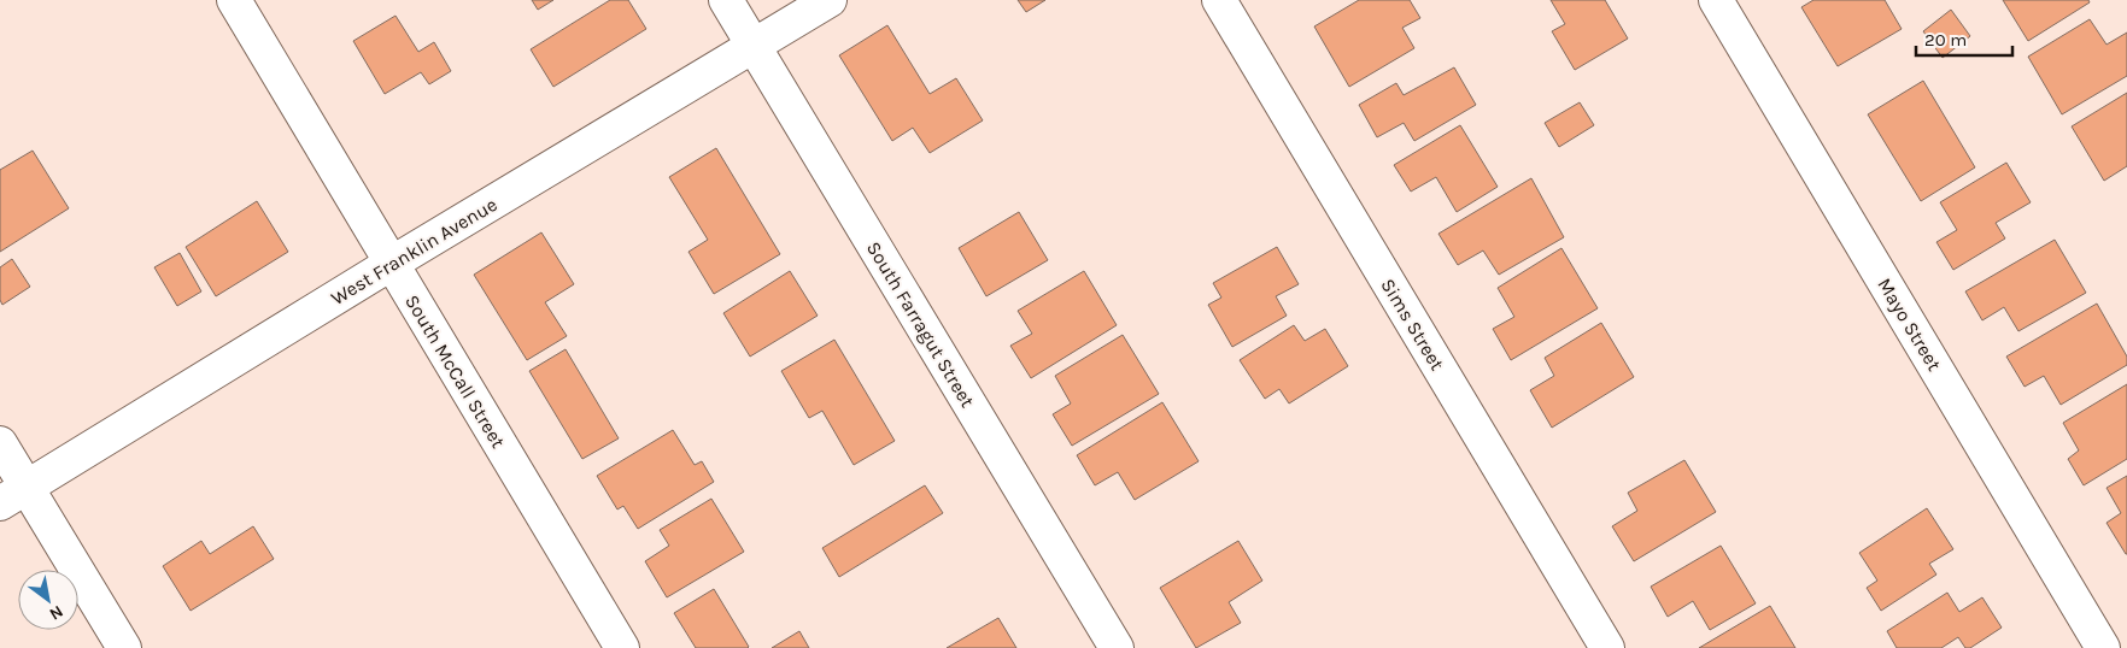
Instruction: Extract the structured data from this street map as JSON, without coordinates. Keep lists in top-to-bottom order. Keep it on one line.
{"streets":{"street":["West Franklin Avenue","South Farragut Street","Sims Street","Mayo Street","South McCall Street"]},"crossings":[["West Franklin Avenue","South Farragut Street"],["West Franklin Avenue","South McCall Street"]],"scale_bar":"20 m","north":"bottom right"}
